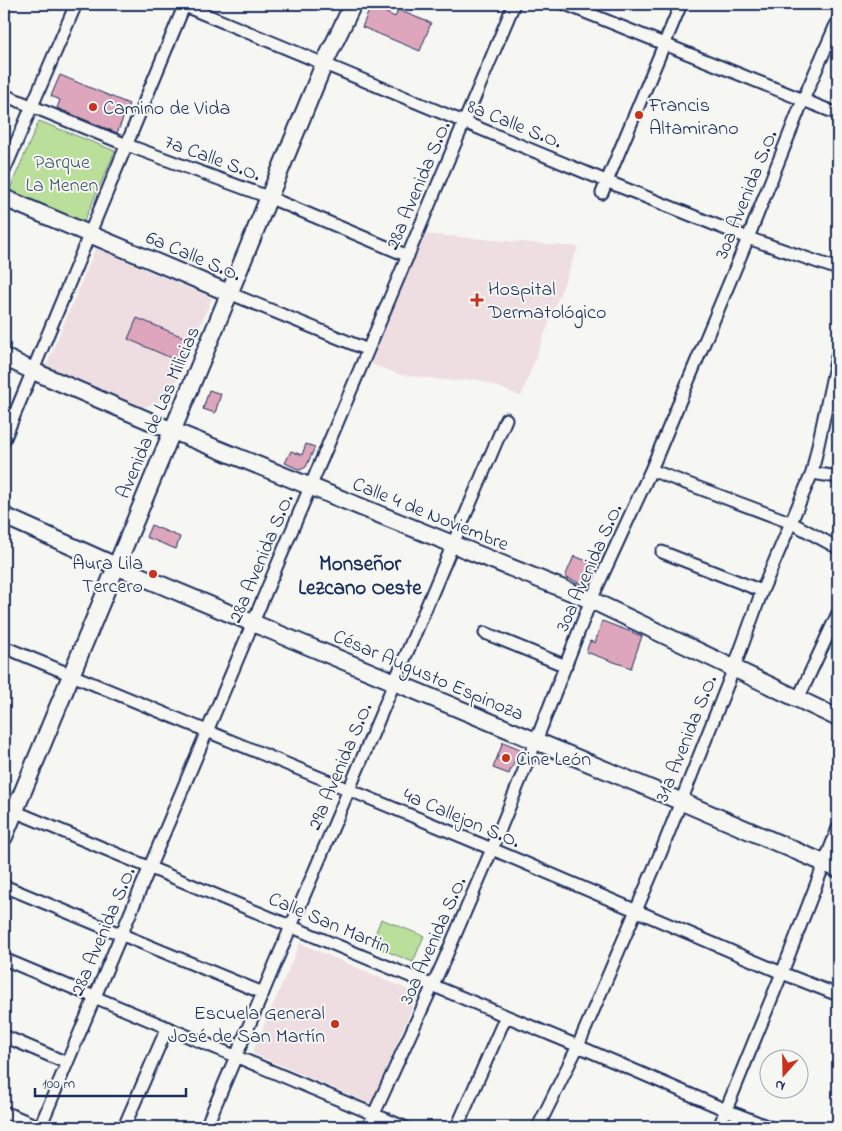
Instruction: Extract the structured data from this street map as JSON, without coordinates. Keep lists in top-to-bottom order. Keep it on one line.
{"streets":{"street":["8a Calle S.O.","7a Calle S.O.","28a Avenida S.O.","30a Avenida S.O.","6a Calle S.O.","Avenida de Las Milicias","Calle 4 de Noviembre","César Augusto Espinoza","31a Avenida S.O.","29a Avenida S.O.","4a Callejon S.O.","Calle San Martin"]},"crossings":[["8a Calle S.O.","28a Avenida S.O."],["8a Calle S.O.","30a Avenida S.O."],["8a Calle S.O.","Avenida de Las Milicias"],["7a Calle S.O.","28a Avenida S.O."],["7a Calle S.O.","Avenida de Las Milicias"],["28a Avenida S.O.","6a Calle S.O."],["28a Avenida S.O.","Calle 4 de Noviembre"],["28a Avenida S.O.","César Augusto Espinoza"],["28a Avenida S.O.","4a Callejon S.O."],["28a Avenida S.O.","Calle San Martin"],["30a Avenida S.O.","Calle 4 de Noviembre"],["30a Avenida S.O.","César Augusto Espinoza"],["30a Avenida S.O.","4a Callejon S.O."],["30a Avenida S.O.","Calle San Martin"],["6a Calle S.O.","Avenida de Las Milicias"],["Avenida de Las Milicias","Calle 4 de Noviembre"],["Avenida de Las Milicias","César Augusto Espinoza"],["Avenida de Las Milicias","4a Callejon S.O."],["Avenida de Las Milicias","Calle San Martin"],["Calle 4 de Noviembre","31a Avenida S.O."],["Calle 4 de Noviembre","29a Avenida S.O."],["César Augusto Espinoza","31a Avenida S.O."],["César Augusto Espinoza","29a Avenida S.O."],["31a Avenida S.O.","4a Callejon S.O."],["31a Avenida S.O.","Calle San Martin"],["29a Avenida S.O.","4a Callejon S.O."],["29a Avenida S.O.","Calle San Martin"]],"districts":["Monseñor Lezcano Oeste"],"parks":["Parque La Menen"],"places":{"other":["Camino de Vida","Francis Altamirano","Aura Lila Tercero","Cine León","Escuela General José de San Martín"],"health":["Hospital Dermatológico"]},"scale_bar":"100 m","north":"bottom"}
